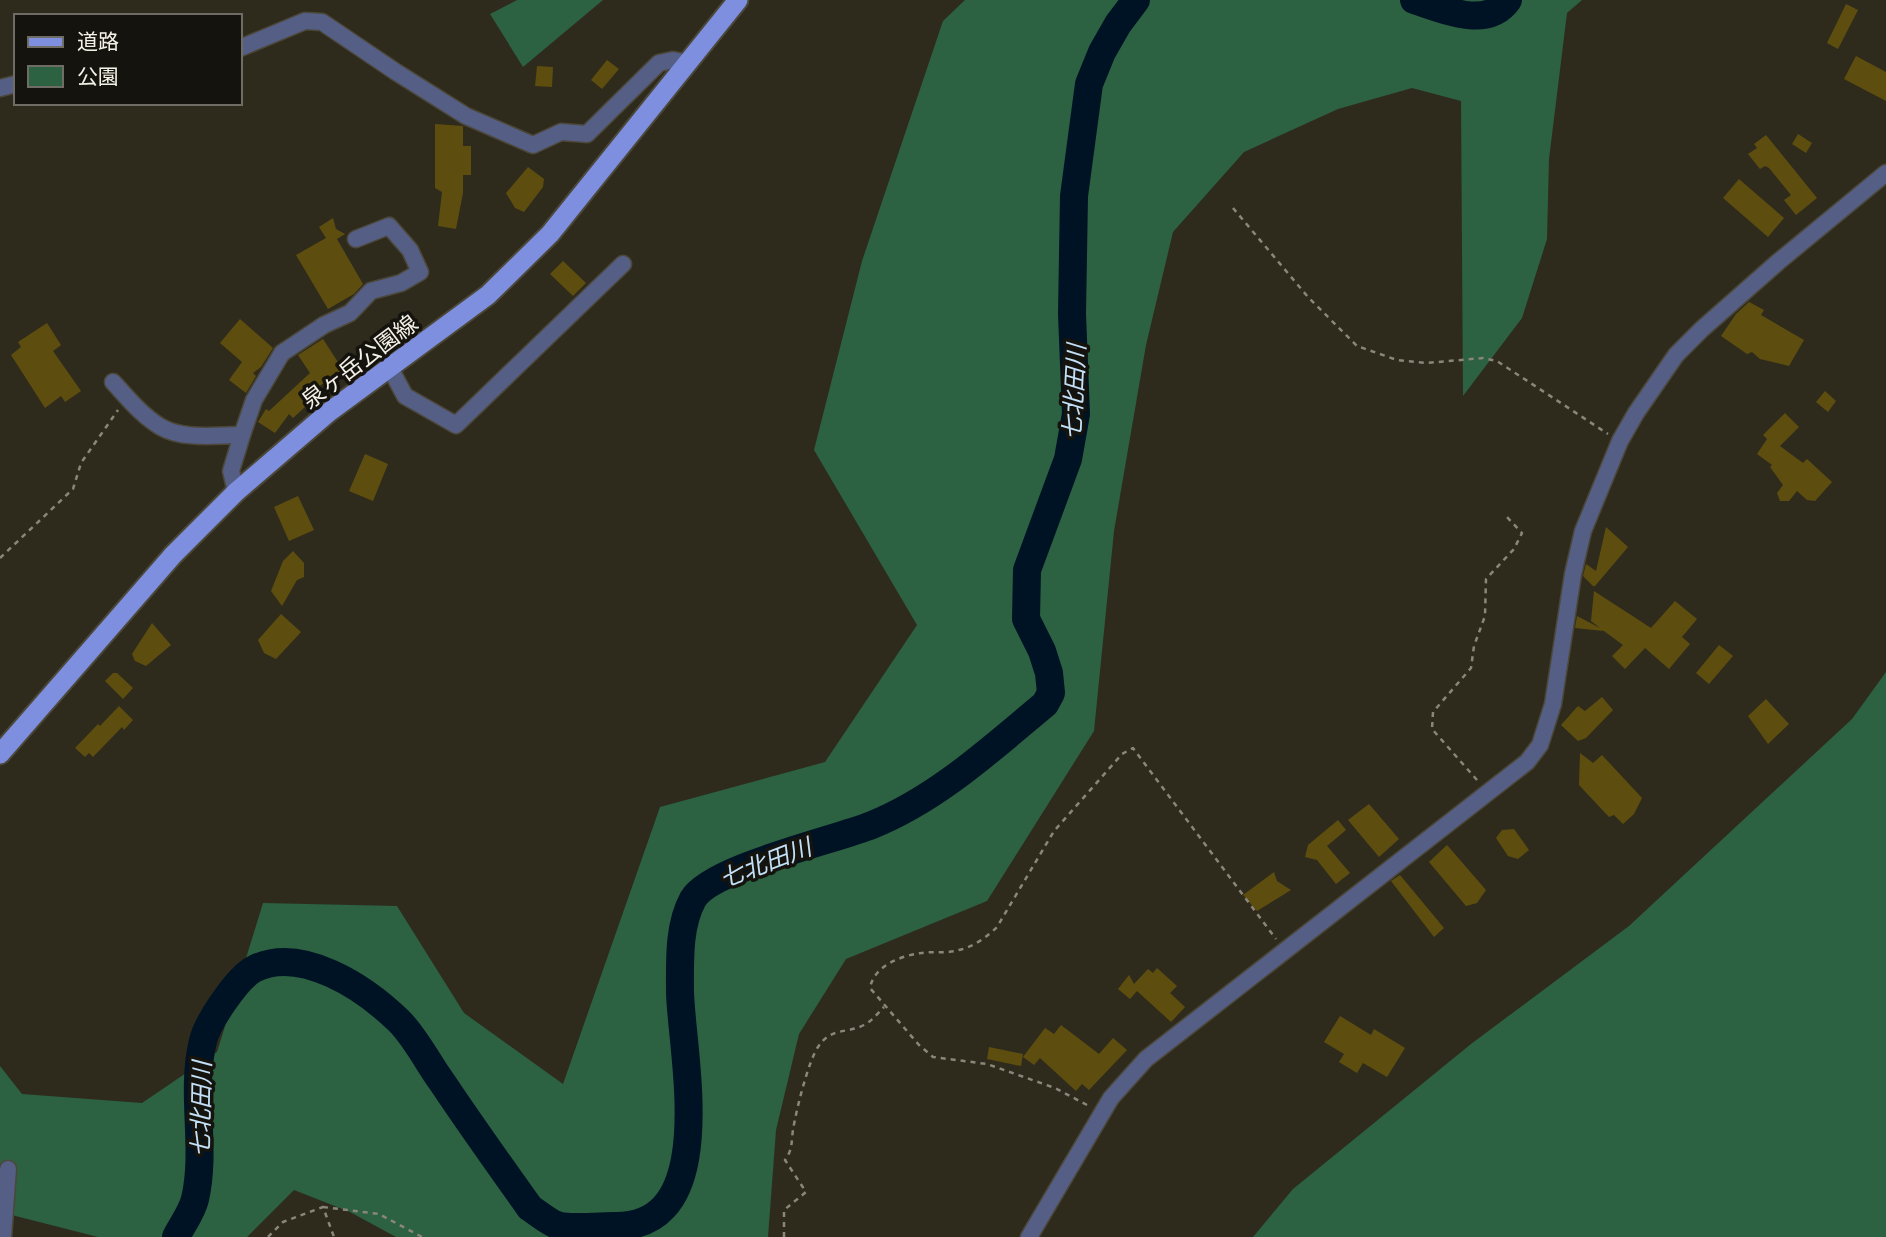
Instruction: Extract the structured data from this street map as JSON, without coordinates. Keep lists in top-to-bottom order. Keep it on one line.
{"streets":{"main road":["泉ヶ岳公園線"]},"water":["七北田川"],"legend":["道路","公園"]}
